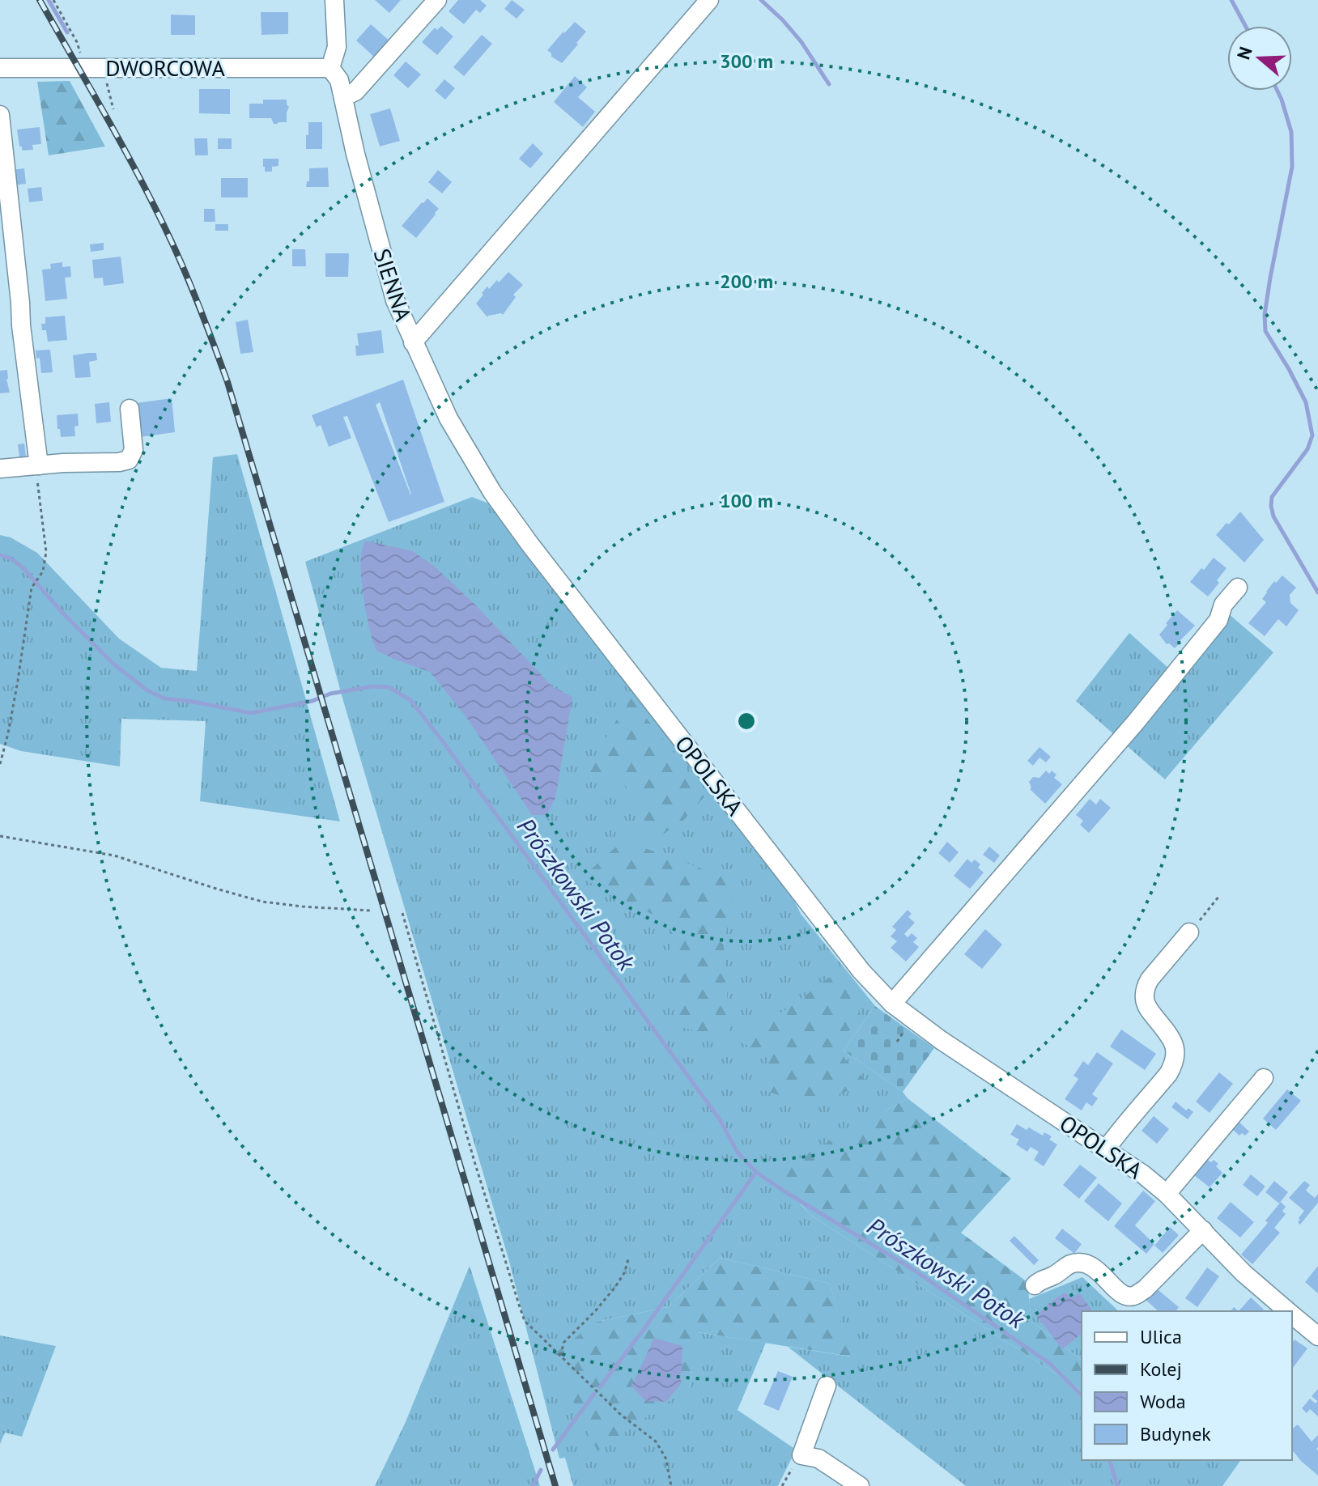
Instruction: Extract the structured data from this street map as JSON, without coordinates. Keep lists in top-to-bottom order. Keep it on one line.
{"streets":{"street":["DWORCOWA","SIENNA","OPOLSKA"]},"crossings":[["DWORCOWA","SIENNA"],["SIENNA","OPOLSKA"]],"water":["Prószkowski Potok"],"legend":["Ulica","Kolej","Woda","Budynek"],"north":"left","rings":["300 m","200 m","100 m"]}
